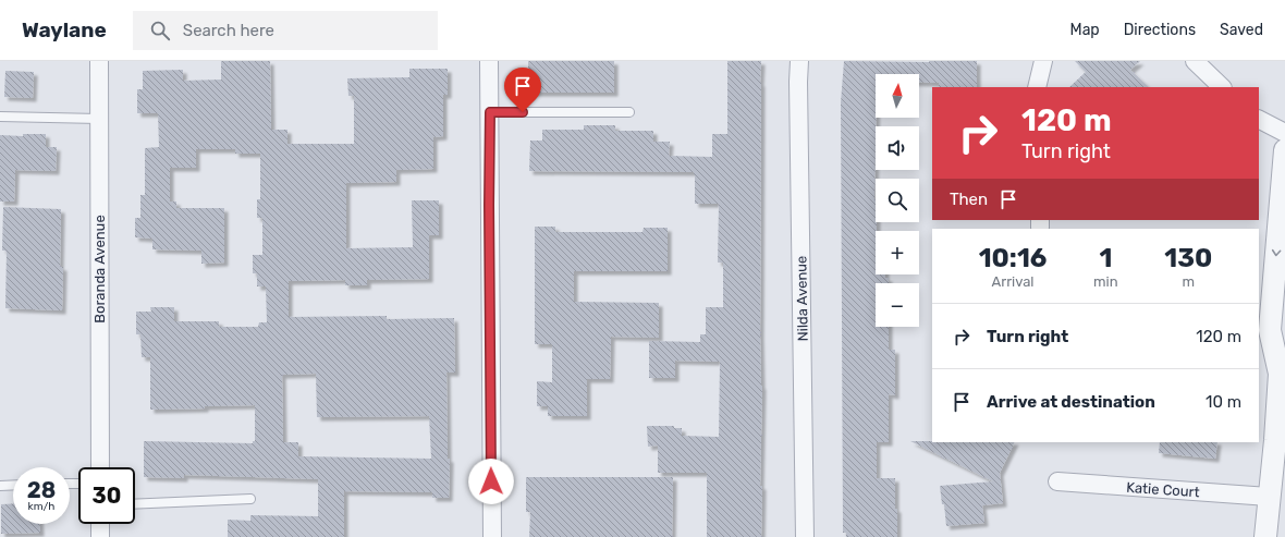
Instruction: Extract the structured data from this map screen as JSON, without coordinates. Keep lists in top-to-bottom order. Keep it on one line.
{"streets":{"street":["Boranda Avenue","Nilda Avenue","Katie Court"]},"north":"top","page":{"header":"Waylane","search":"Search here","nav":["Map","Directions","Saved"],"map_buttons":["+","−"],"turn":["120 m","Turn right"],"then":"Then","eta":["10:16","Arrival","1","min","130","m"],"list":[{"name":"Turn right","value":"120 m"},{"name":"Arrive at destination","value":"10 m"}],"speed":"28 km/h","limit":"30"}}
